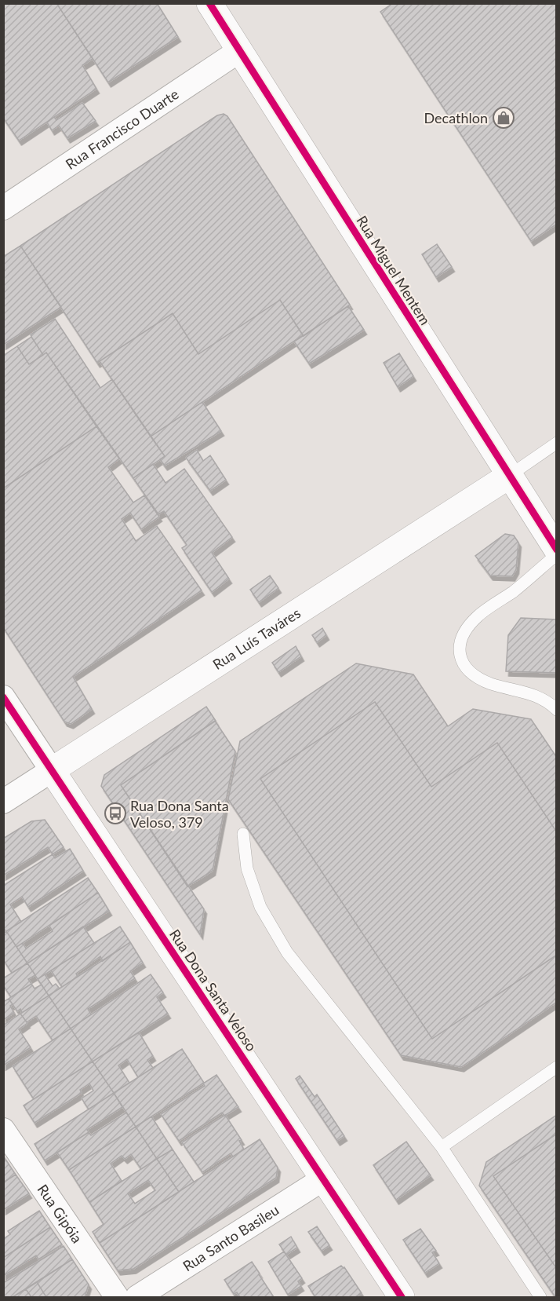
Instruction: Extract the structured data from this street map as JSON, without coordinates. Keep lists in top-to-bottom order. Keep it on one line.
{"streets":{"street":["Rua Francisco Duarte","Rua Miguel Mentem","Rua Luís Taváres","Rua Dona Santa Veloso","Rua Gipóia","Rua Santo Basileu"]},"crossings":[["Rua Francisco Duarte","Rua Miguel Mentem"],["Rua Miguel Mentem","Rua Luís Taváres"],["Rua Luís Taváres","Rua Dona Santa Veloso"],["Rua Dona Santa Veloso","Rua Santo Basileu"]],"places":{"shop":["Decathlon"],"bus stop":["Rua Dona Santa Veloso, 379"]}}
